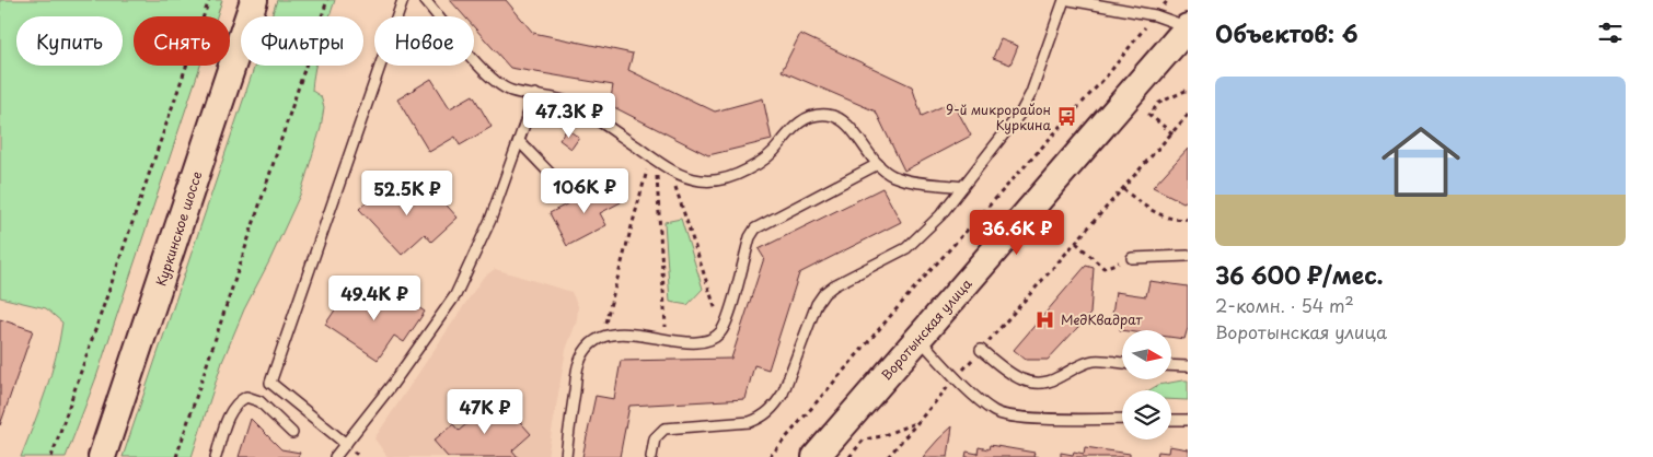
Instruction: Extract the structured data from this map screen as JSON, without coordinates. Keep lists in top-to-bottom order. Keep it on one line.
{"streets":{"street":["Куркинское шоссе","Воротынская улица"]},"places":{"bus stop":["9-й микрорайон Куркина"],"hospital":["МедКвадрат"]},"north":"right","page":{"heading":"Объектов: 6","chip":["Купить","Снять","Фильтры","Новое"],"list":[{"name":"36 600 ₽/мес.","note":"2-комн. · 54 m² · Воротынская улица"}],"price":["47.3K ₽","106K ₽","52.5K ₽","36.6K ₽","49.4K ₽","47K ₽"]}}
